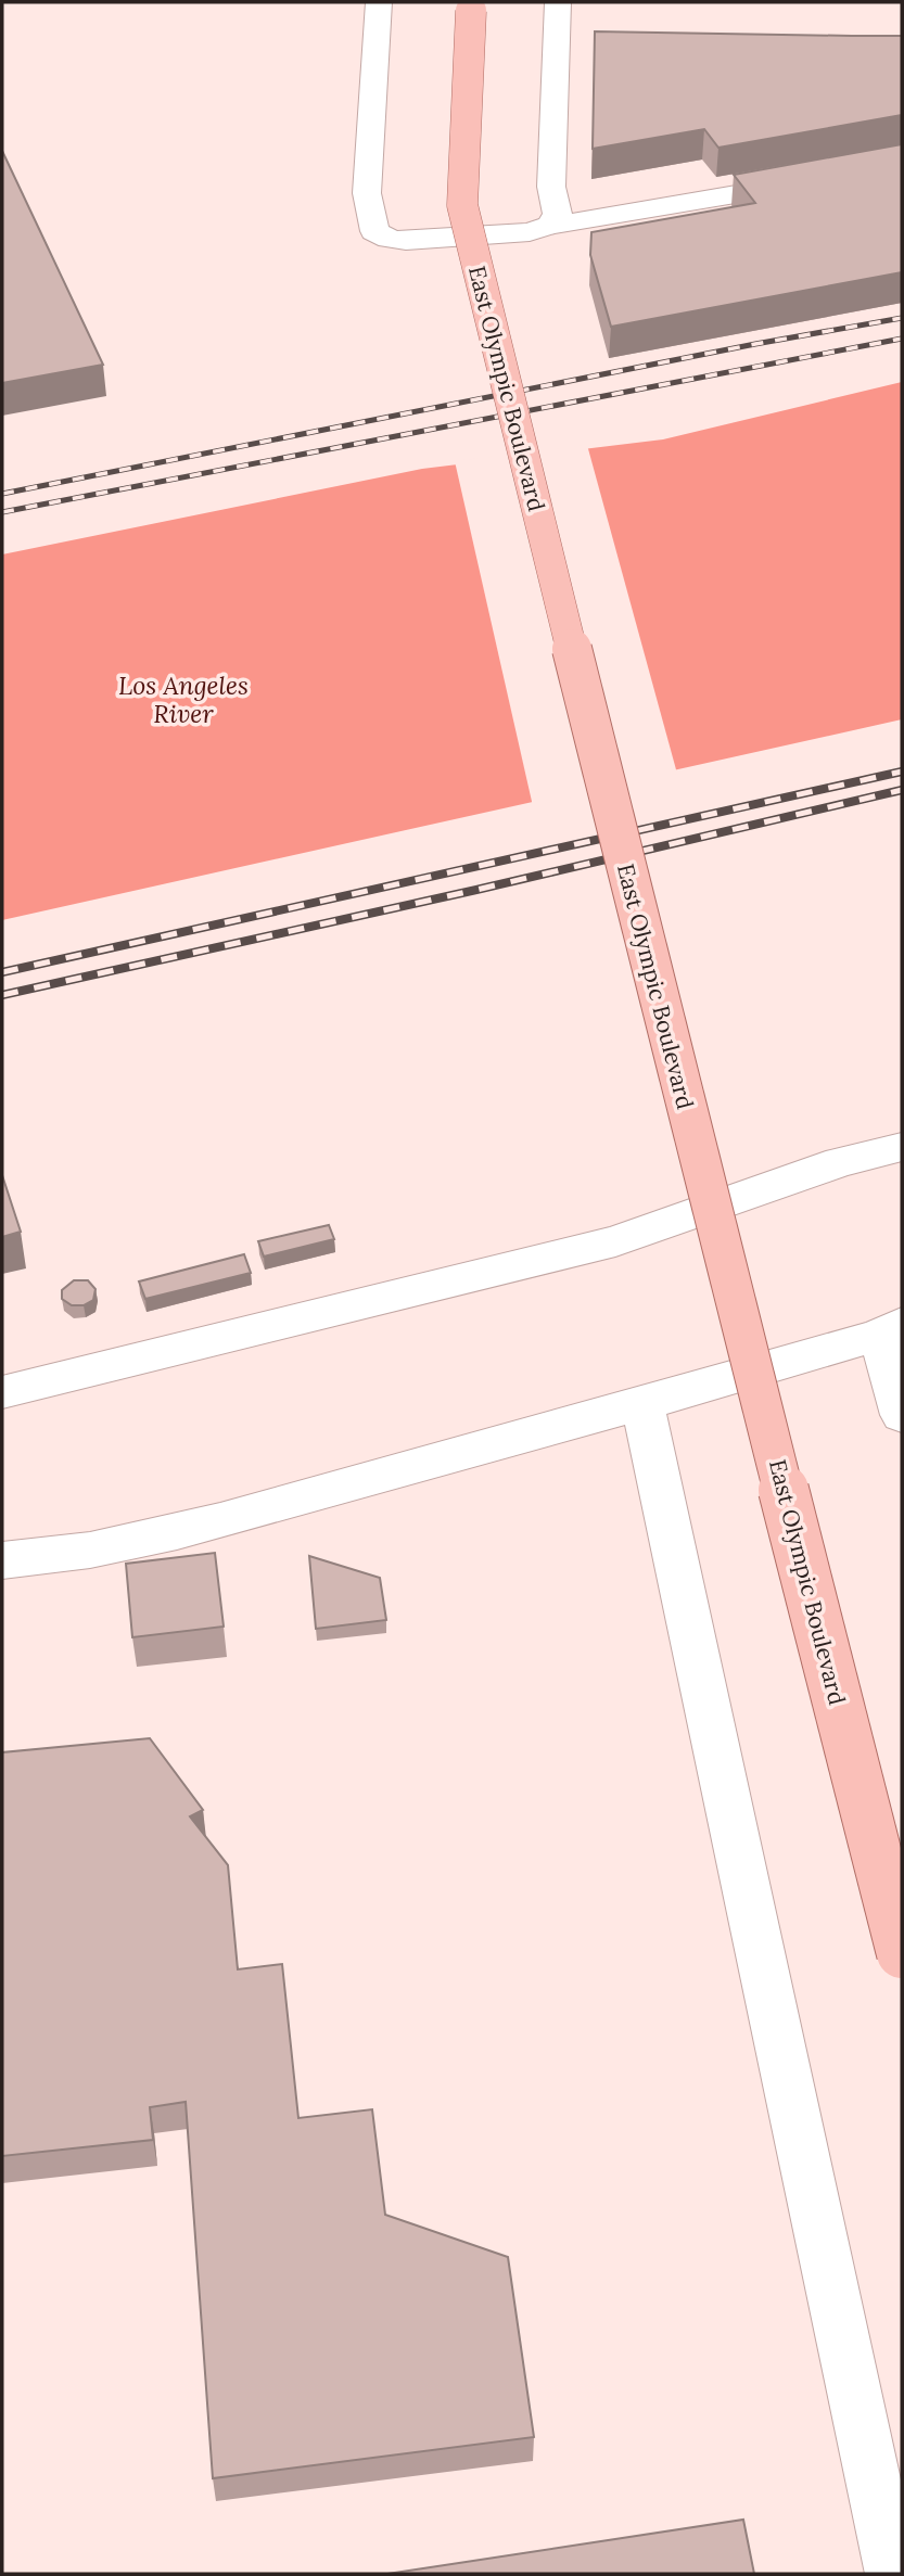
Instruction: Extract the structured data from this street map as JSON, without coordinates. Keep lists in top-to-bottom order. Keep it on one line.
{"streets":{"main road":["East Olympic Boulevard"]},"water":["Los Angeles River"]}
